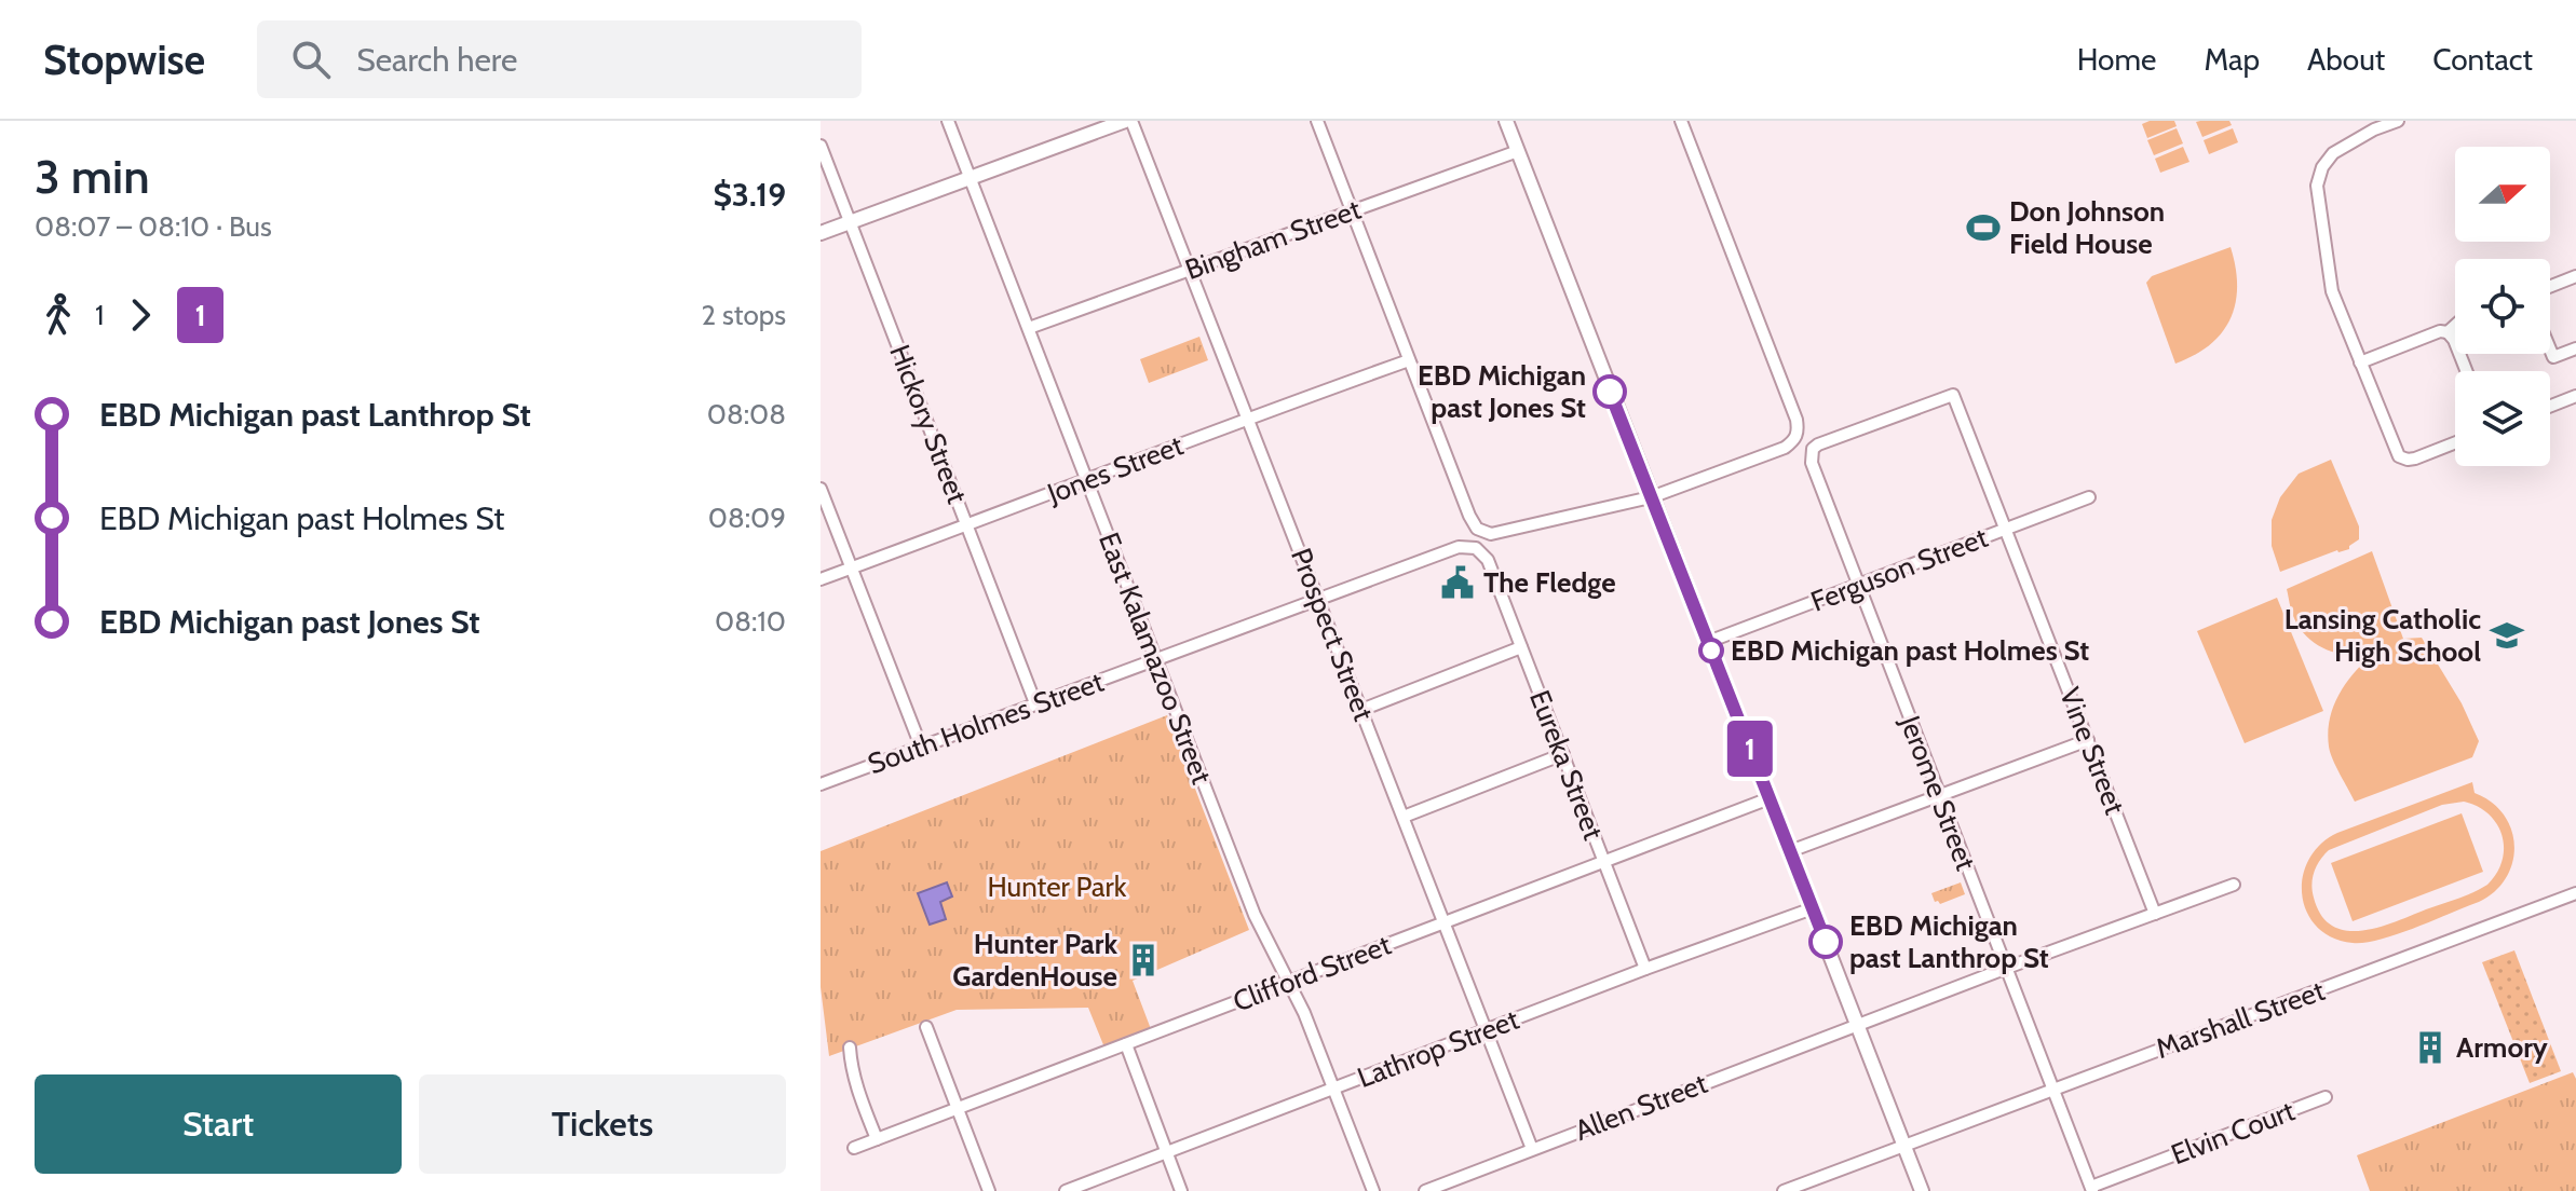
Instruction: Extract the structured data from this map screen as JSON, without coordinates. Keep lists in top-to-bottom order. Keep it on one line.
{"streets":{"street":["Bingham Street","Hickory Street","Jones Street","Ferguson Street","Prospect Street","East Kalamazoo Street","South Holmes Street","Vine Street","Eureka Street","Jerome Street","Clifford Street","Marshall Street","Lathrop Street","Allen Street","Elvin Court"]},"crossings":[["Bingham Street","Prospect Street"],["Bingham Street","East Kalamazoo Street"],["Hickory Street","Jones Street"],["Hickory Street","South Holmes Street"],["Jones Street","Prospect Street"],["Jones Street","East Kalamazoo Street"],["Ferguson Street","Vine Street"],["Ferguson Street","Jerome Street"],["Prospect Street","South Holmes Street"],["Prospect Street","Clifford Street"],["Prospect Street","Lathrop Street"],["Prospect Street","Allen Street"],["East Kalamazoo Street","South Holmes Street"],["East Kalamazoo Street","Clifford Street"],["East Kalamazoo Street","Lathrop Street"],["South Holmes Street","Eureka Street"],["Vine Street","Jerome Street"],["Vine Street","Allen Street"],["Eureka Street","Clifford Street"],["Eureka Street","Lathrop Street"],["Jerome Street","Marshall Street"],["Jerome Street","Allen Street"],["Jerome Street","Elvin Court"]],"parks":["Hunter Park"],"places":{"sports":["Don Johnson Field House"],"other":["EBD Michigan past Jones St","EBD Michigan past Holmes St","EBD Michigan past Lanthrop St"],"public building":["The Fledge"],"school or university":["Lansing Catholic High School"],"building":["Hunter Park GardenHouse","Armory"]},"lines":["bus line 1"],"north":"right","page":{"header":"Stopwise","search":"Search here","nav":["Home","Map","About","Contact"],"heading":["3 min","08:07 – 08:10 · Bus","$3.19"],"on_map":"1","legs":["1","1","2 stops"],"list":[{"name":"EBD Michigan past Lanthrop St","value":"08:08"},{"name":"EBD Michigan past Holmes St","value":"08:09"},{"name":"EBD Michigan past Jones St","value":"08:10"}],"buttons":["Start","Tickets"]}}
